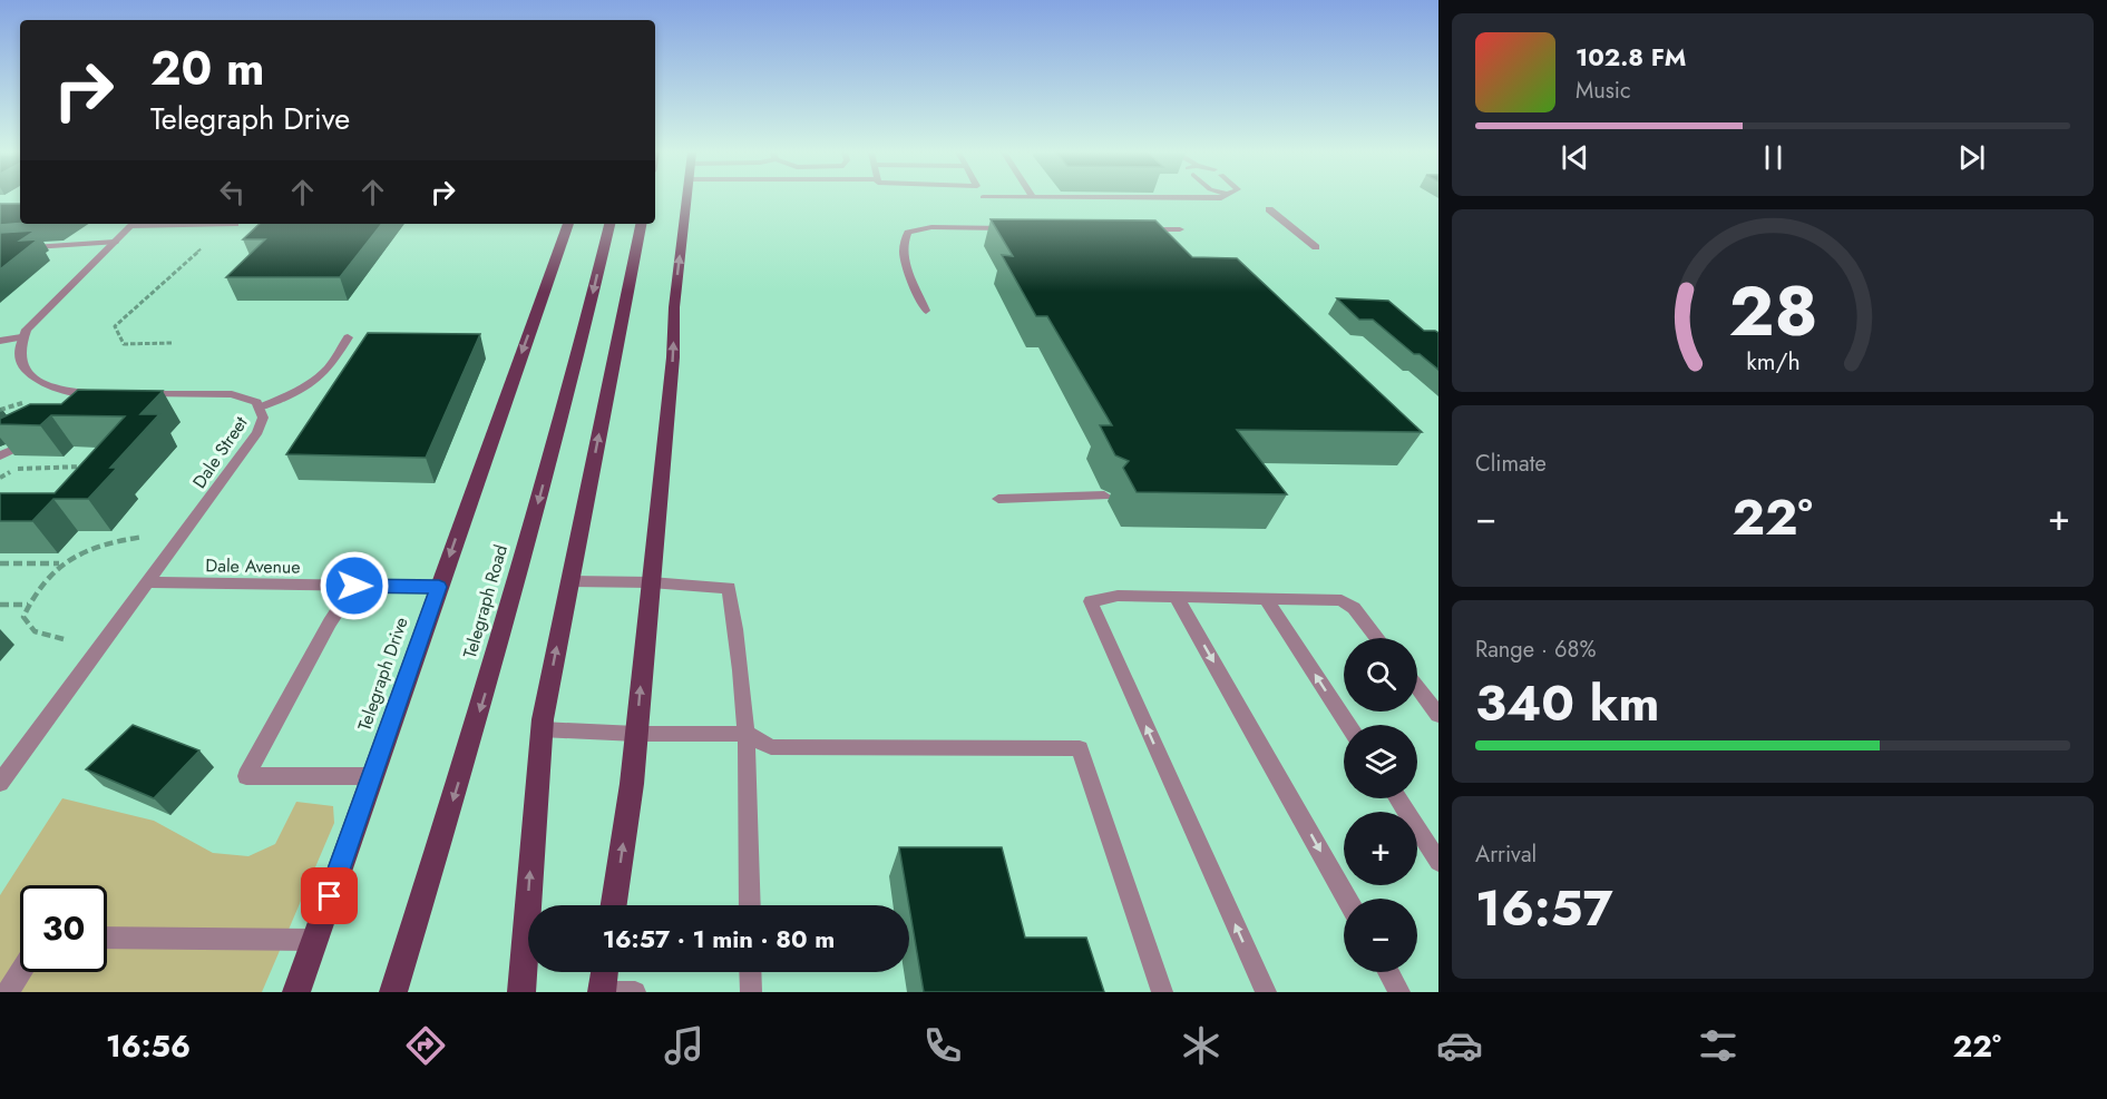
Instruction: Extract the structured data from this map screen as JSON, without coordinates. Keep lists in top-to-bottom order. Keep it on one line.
{"streets":{"main road":["Telegraph Road","Telegraph Drive"],"street":["Dale Street","Dale Avenue"]},"crossings":[["Dale Street","Dale Avenue"],["Dale Avenue","Telegraph Drive"]],"page":{"turn":["20 m","Telegraph Drive"],"song":["102.8 FM","Music"],"tile":["Climate",["Range · 68%","340 km"],["Arrival","16:57"]],"heat":["−","22°","+"],"map_buttons":["+","−"],"limit":"30","trip":"16:57 · 1 min · 80 m","tabs":["16:56","22°"],"gauge":["28","km/h"]}}
